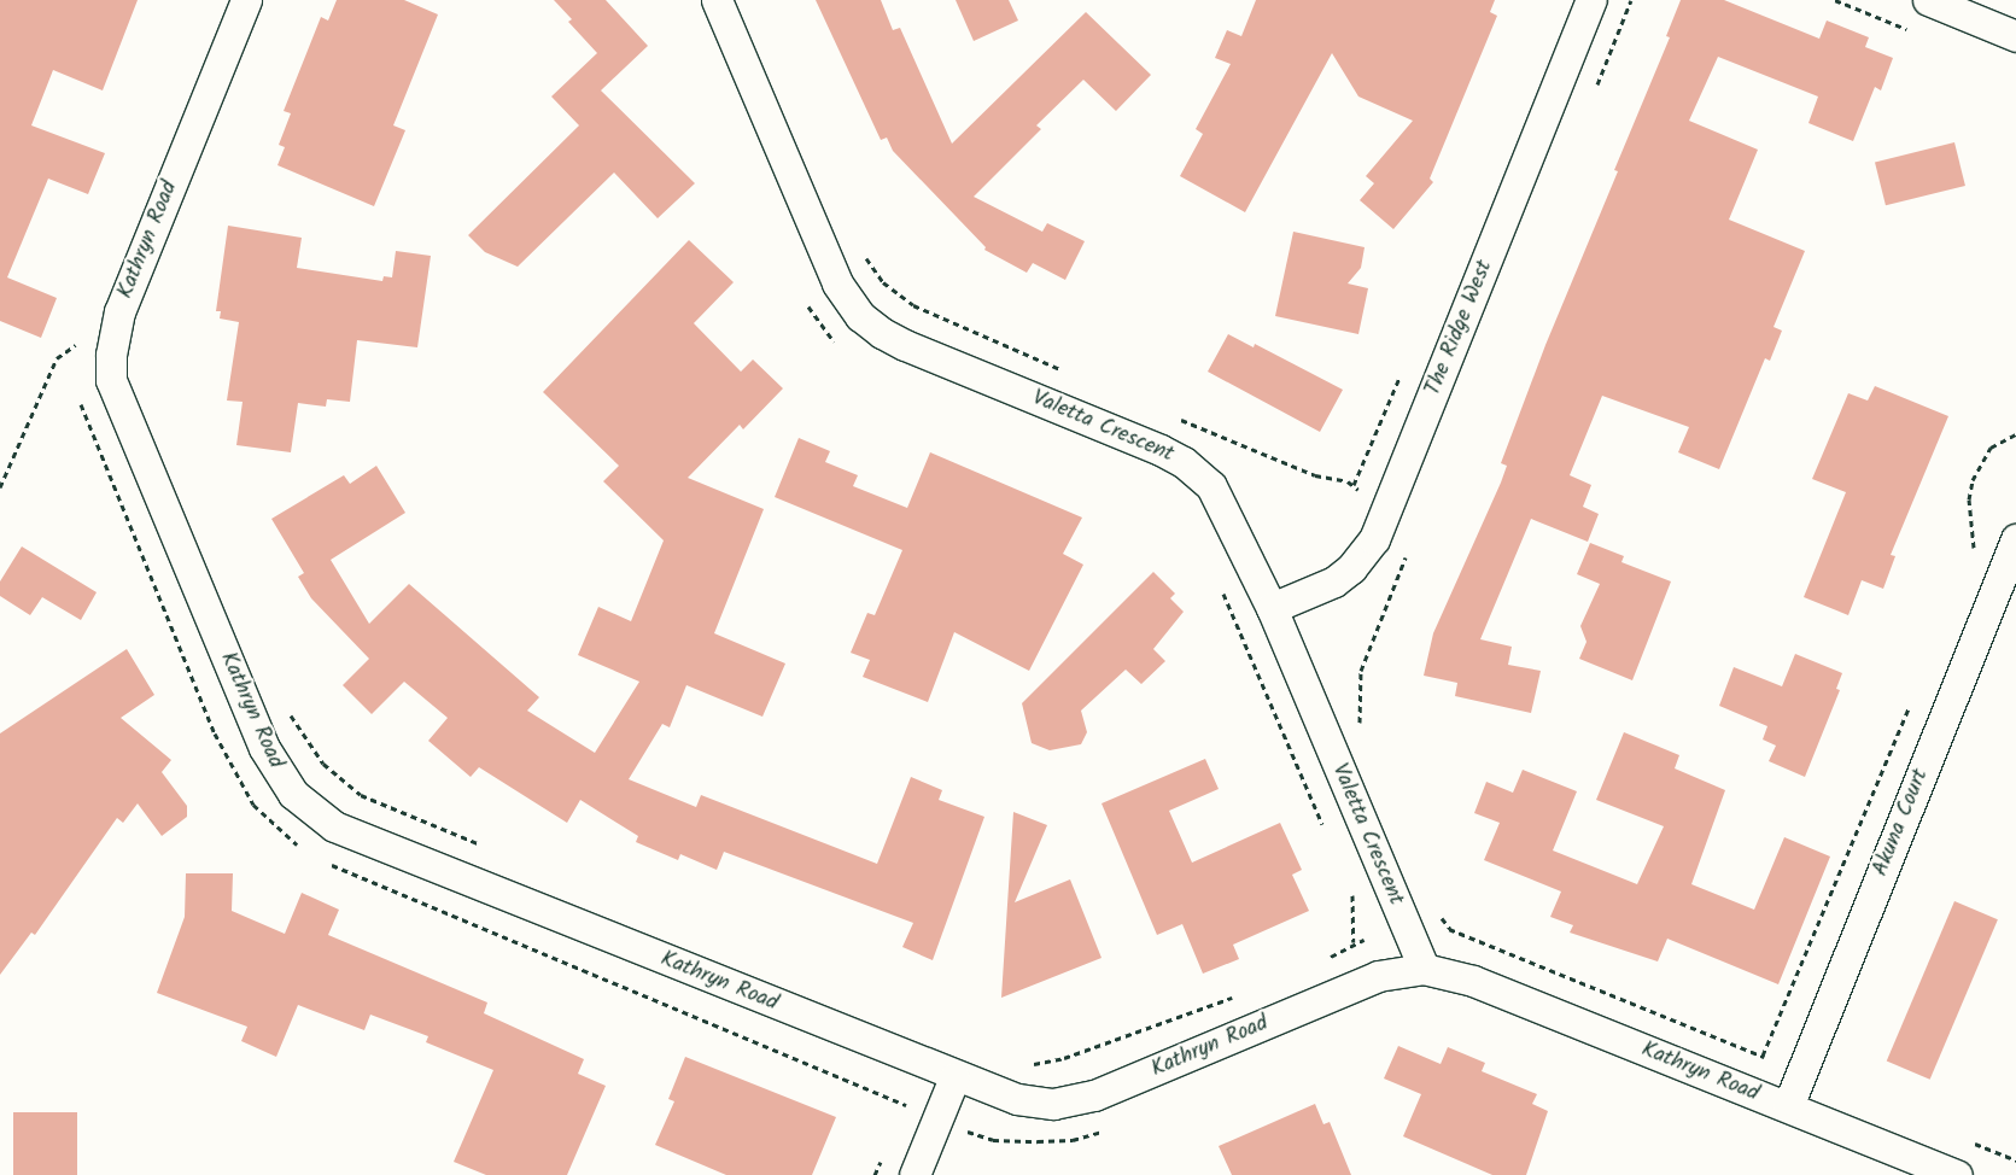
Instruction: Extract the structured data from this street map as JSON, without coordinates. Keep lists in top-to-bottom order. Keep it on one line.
{"streets":{"street":["Kathryn Road","The Ridge West","Valetta Crescent","Akuna Court"]},"crossings":[["Kathryn Road","Valetta Crescent"],["Kathryn Road","Akuna Court"],["The Ridge West","Valetta Crescent"]]}
